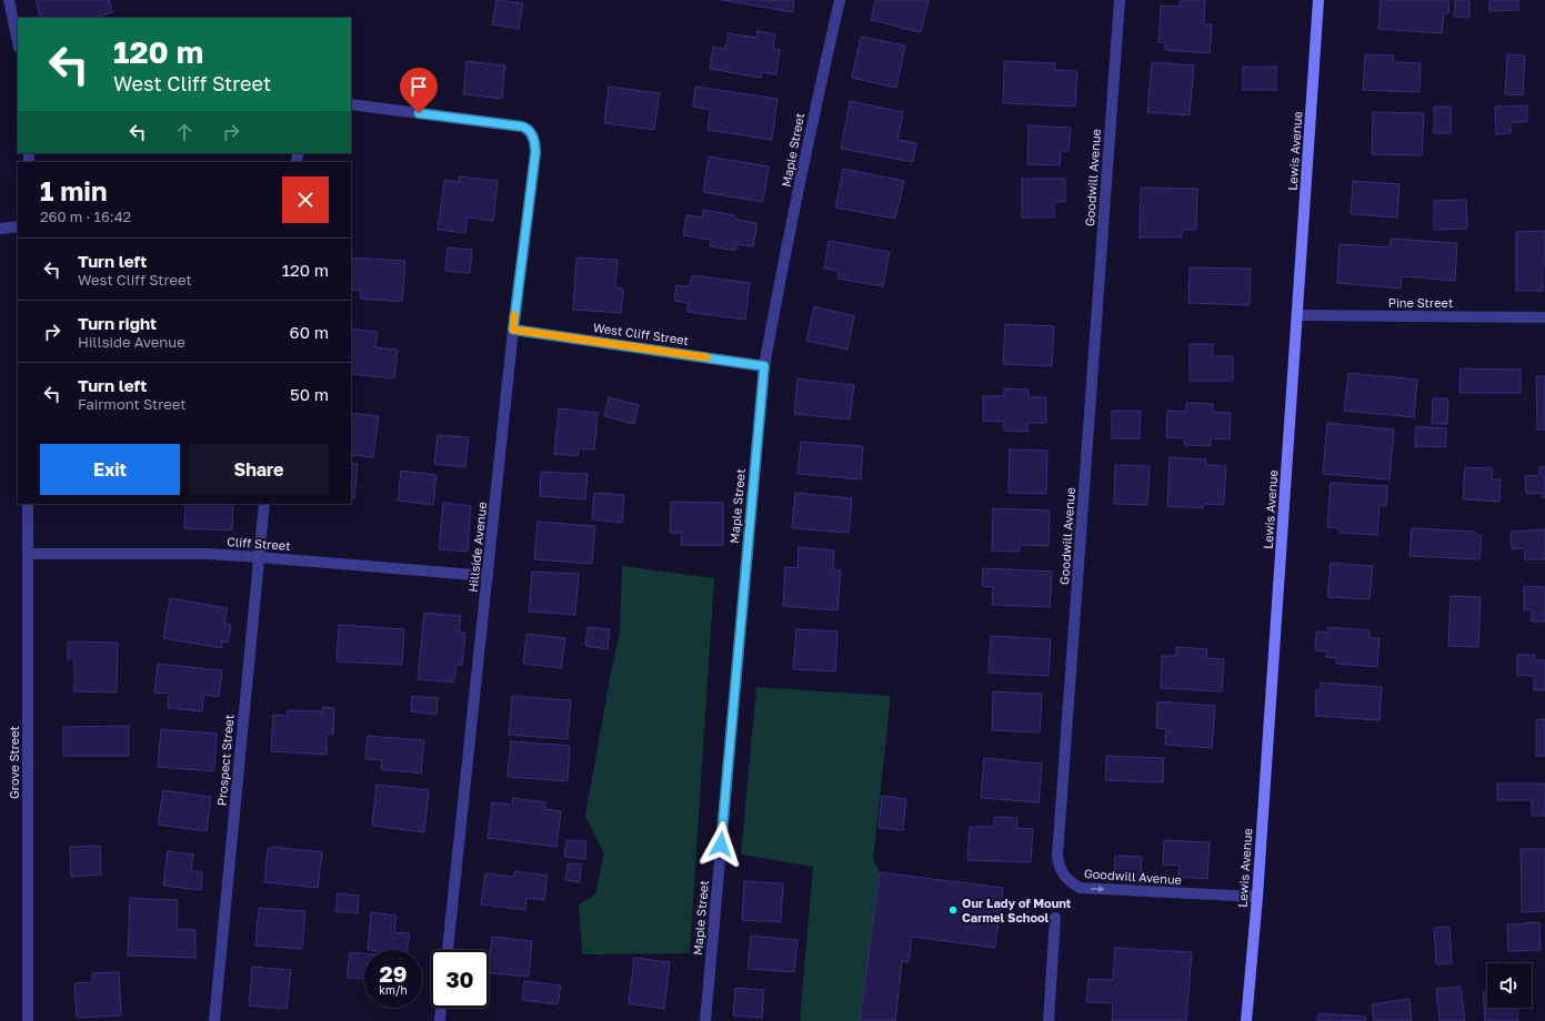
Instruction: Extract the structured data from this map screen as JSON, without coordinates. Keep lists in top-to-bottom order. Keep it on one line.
{"streets":{"main road":["Lewis Avenue"],"street":["Maple Street","Goodwill Avenue","Pine Street","West Cliff Street","Cliff Street","Hillside Avenue","Prospect Street","Grove Street"]},"crossings":[["Maple Street","West Cliff Street"],["Lewis Avenue","Goodwill Avenue"],["Lewis Avenue","Pine Street"],["West Cliff Street","Hillside Avenue"],["Cliff Street","Hillside Avenue"],["Cliff Street","Prospect Street"],["Cliff Street","Grove Street"]],"one_way":["Goodwill Avenue"],"places":["Our Lady of Mount Carmel School"],"page":{"turn":["120 m","West Cliff Street"],"heading":["1 min","260 m · 16:42"],"list":[{"name":"Turn left","note":"West Cliff Street","value":"120 m"},{"name":"Turn right","note":"Hillside Avenue","value":"60 m"},{"name":"Turn left","note":"Fairmont Street","value":"50 m"}],"buttons":["Exit","Share"],"speed":"29 km/h","limit":"30"}}
